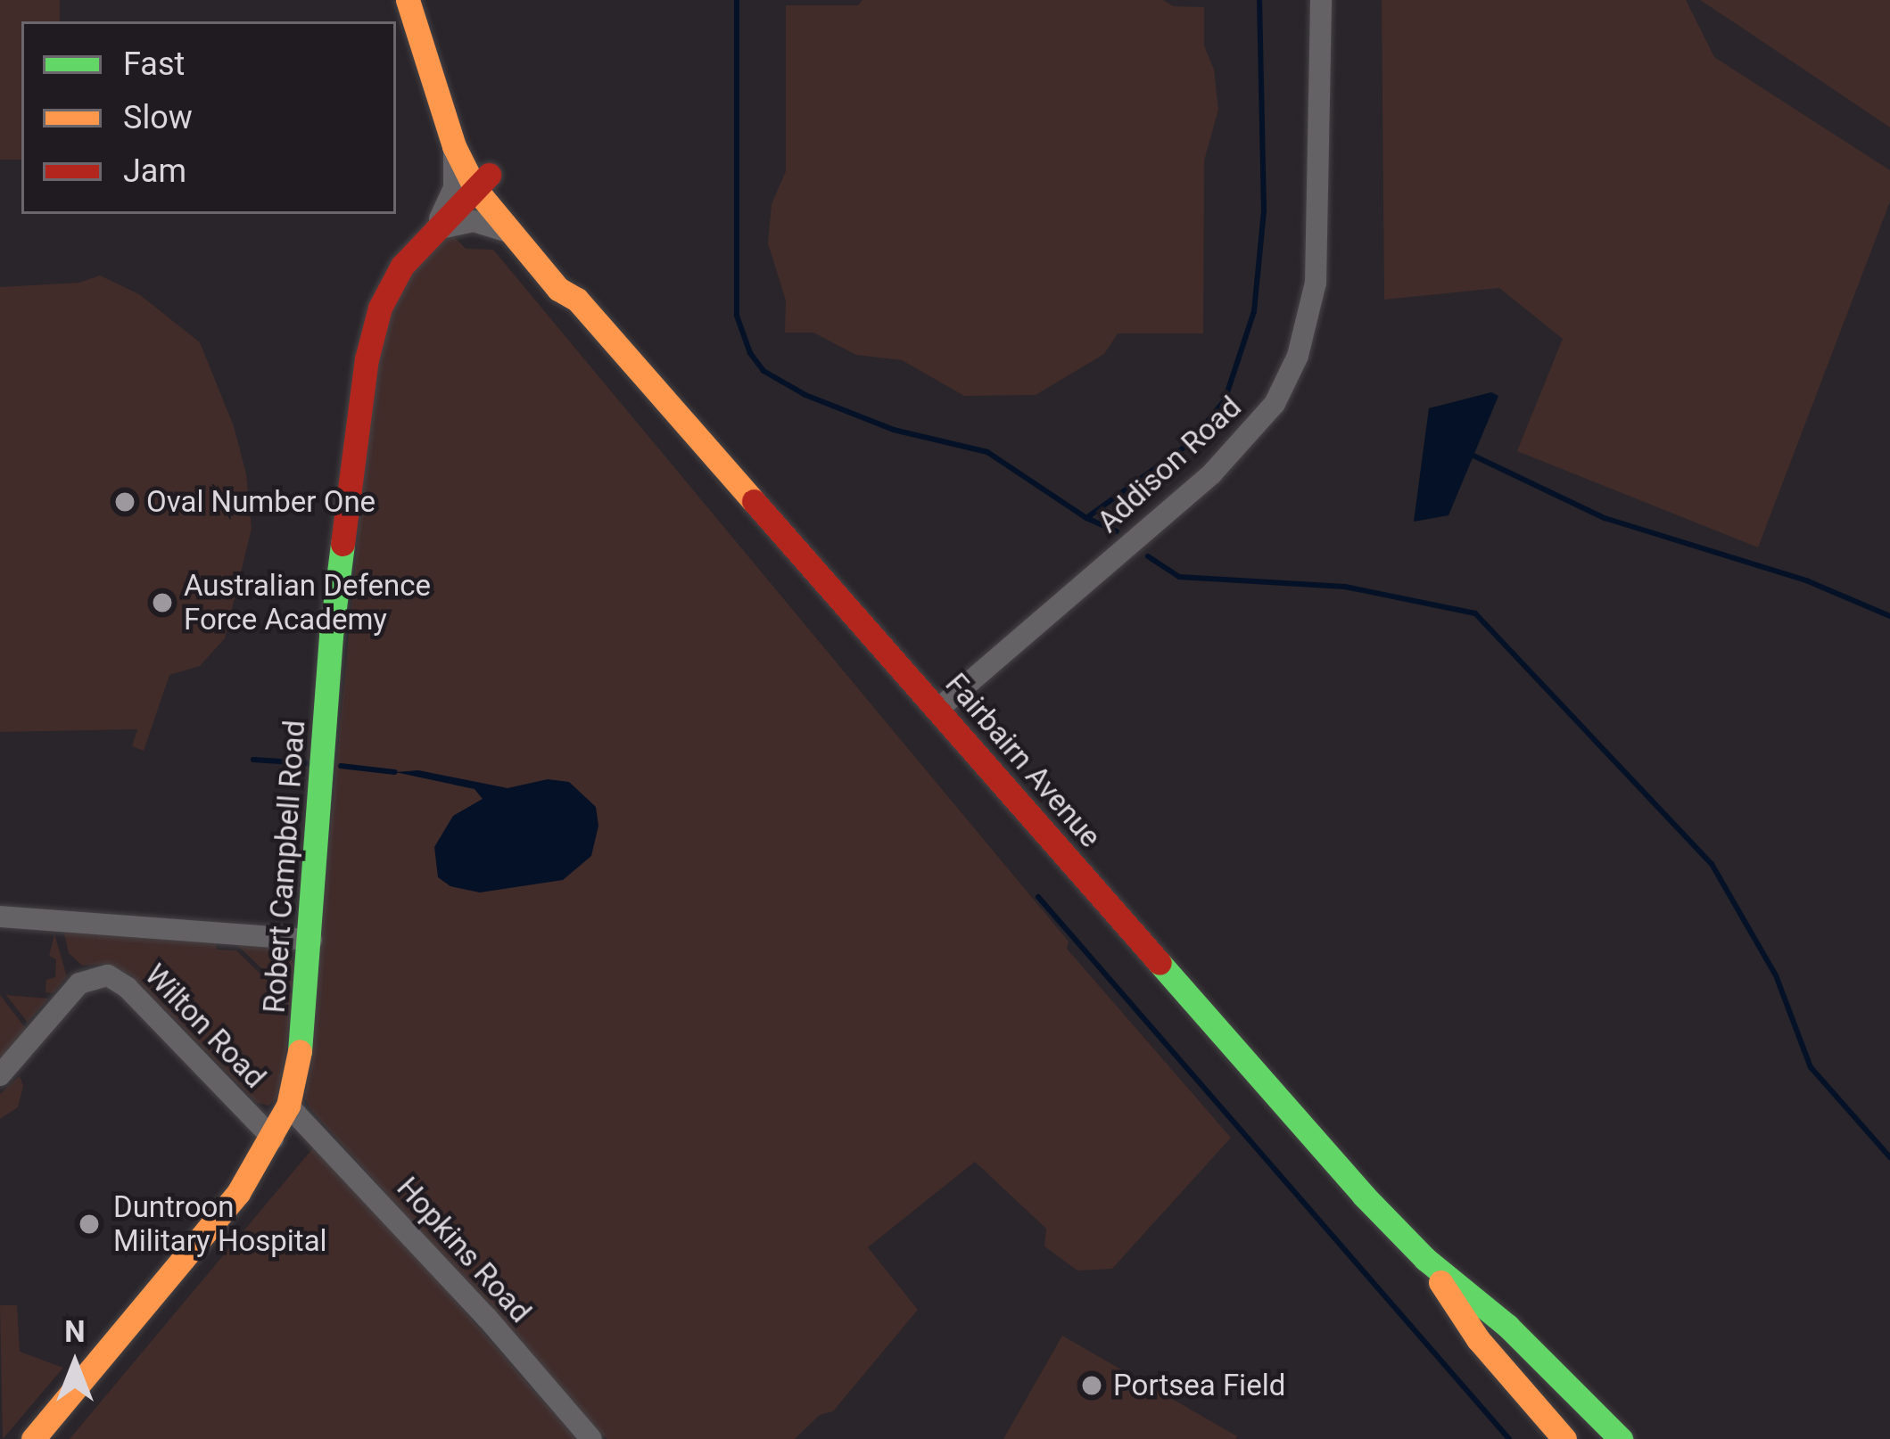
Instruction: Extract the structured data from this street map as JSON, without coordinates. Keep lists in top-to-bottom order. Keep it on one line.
{"streets":{"main road":["Fairbairn Avenue","Robert Campbell Road"],"street":["Addison Road","Wilton Road","Hopkins Road"]},"crossings":[["Addison Road","Fairbairn Avenue"],["Fairbairn Avenue","Robert Campbell Road"],["Robert Campbell Road","Wilton Road"],["Robert Campbell Road","Hopkins Road"]],"places":["Oval Number One","Australian Defence Force Academy","Duntroon Military Hospital","Portsea Field"],"legend":["Fast","Slow","Jam"],"north":"top"}
